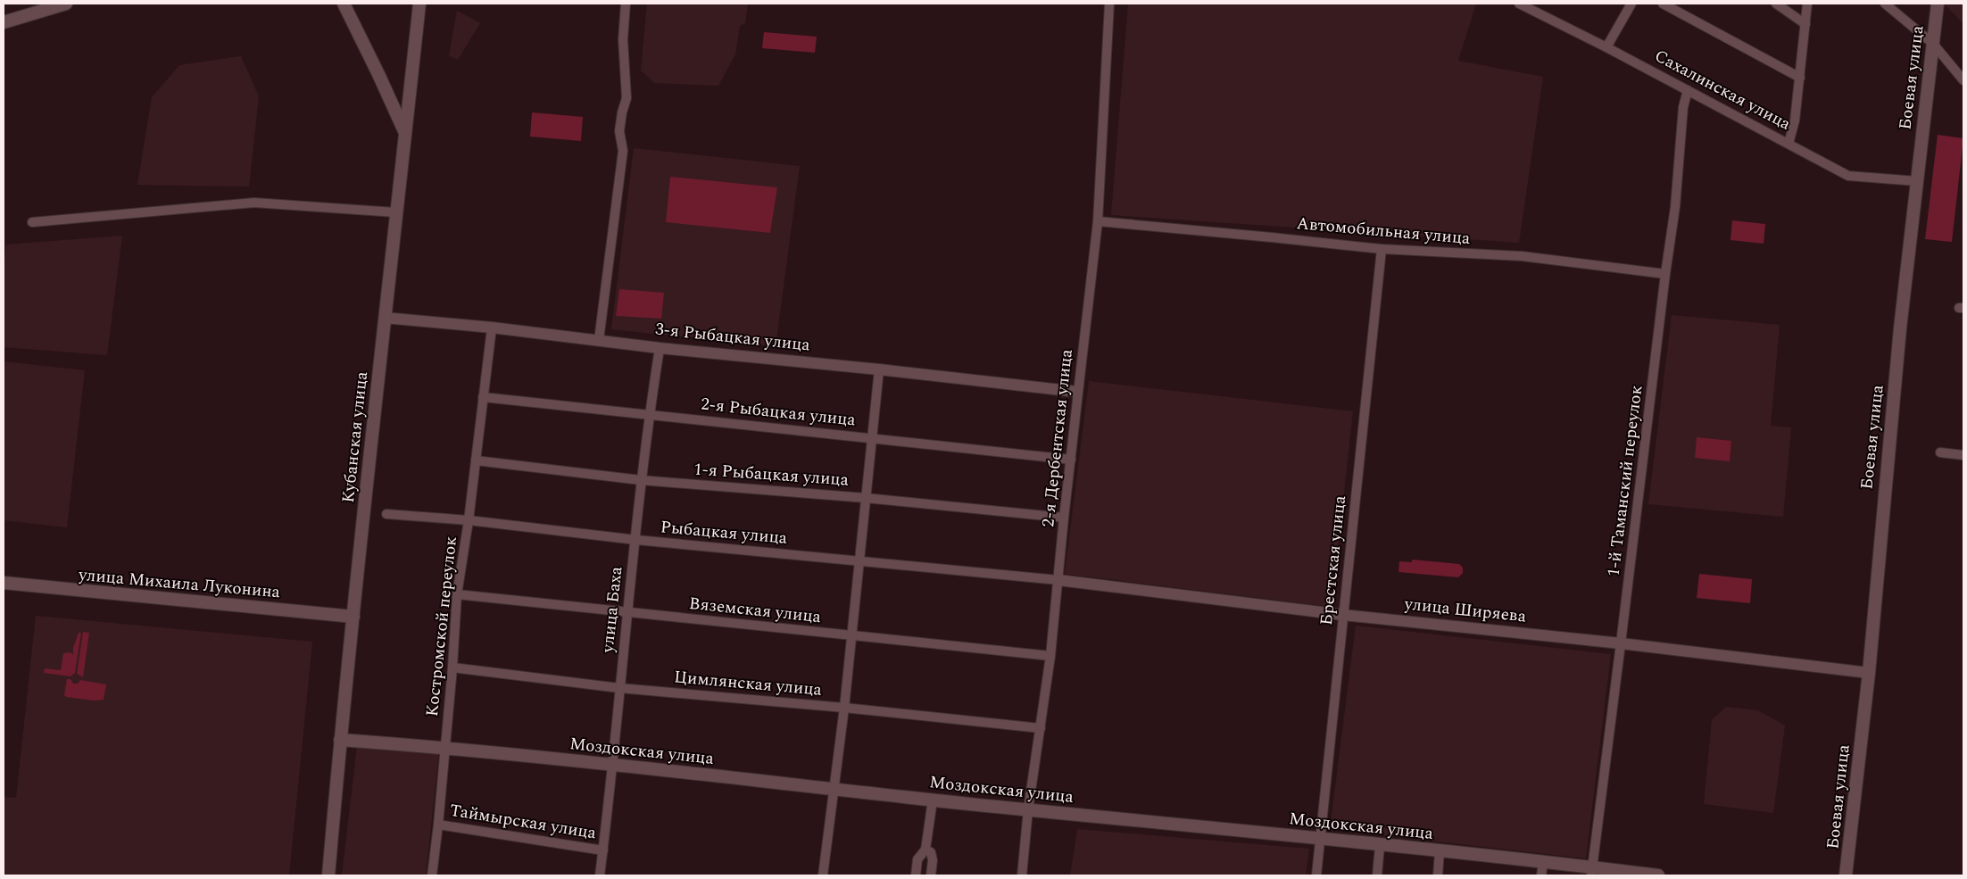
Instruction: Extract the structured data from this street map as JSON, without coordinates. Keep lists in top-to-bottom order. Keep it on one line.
{"streets":{"main road":["Боевая улица","Кубанская улица","улица Михаила Луконина","Моздокская улица"],"street":["Сахалинская улица","Автомобильная улица","3-я Рыбацкая улица","2-я Рыбацкая улица","2-я Дербентская улица","1-я Рыбацкая улица","1-й Таманский переулок","Рыбацкая улица","Брестская улица","улица Баха","Вяземская улица","улица Ширяева","Костромской переулок","Цимлянская улица","Таймырская улица"]},"crossings":[["Боевая улица","Сахалинская улица"],["Боевая улица","улица Ширяева"],["Сахалинская улица","1-й Таманский переулок"],["Автомобильная улица","2-я Дербентская улица"],["Автомобильная улица","1-й Таманский переулок"],["Автомобильная улица","Брестская улица"],["3-я Рыбацкая улица","Кубанская улица"],["3-я Рыбацкая улица","2-я Дербентская улица"],["3-я Рыбацкая улица","улица Баха"],["3-я Рыбацкая улица","Костромской переулок"],["2-я Рыбацкая улица","2-я Дербентская улица"],["2-я Рыбацкая улица","улица Баха"],["2-я Рыбацкая улица","Костромской переулок"],["Кубанская улица","улица Михаила Луконина"],["Кубанская улица","Моздокская улица"],["2-я Дербентская улица","1-я Рыбацкая улица"],["2-я Дербентская улица","Рыбацкая улица"],["2-я Дербентская улица","Вяземская улица"],["2-я Дербентская улица","улица Ширяева"],["2-я Дербентская улица","Цимлянская улица"],["2-я Дербентская улица","Моздокская улица"],["1-я Рыбацкая улица","улица Баха"],["1-я Рыбацкая улица","Костромской переулок"],["1-й Таманский переулок","улица Ширяева"],["1-й Таманский переулок","Моздокская улица"],["Рыбацкая улица","улица Баха"],["Рыбацкая улица","улица Ширяева"],["Рыбацкая улица","Костромской переулок"],["Брестская улица","улица Ширяева"],["Брестская улица","Моздокская улица"],["улица Баха","Вяземская улица"],["улица Баха","Цимлянская улица"],["улица Баха","Моздокская улица"],["улица Баха","Таймырская улица"],["Вяземская улица","Костромской переулок"],["Костромской переулок","Цимлянская улица"],["Костромской переулок","Моздокская улица"],["Костромской переулок","Таймырская улица"]]}
